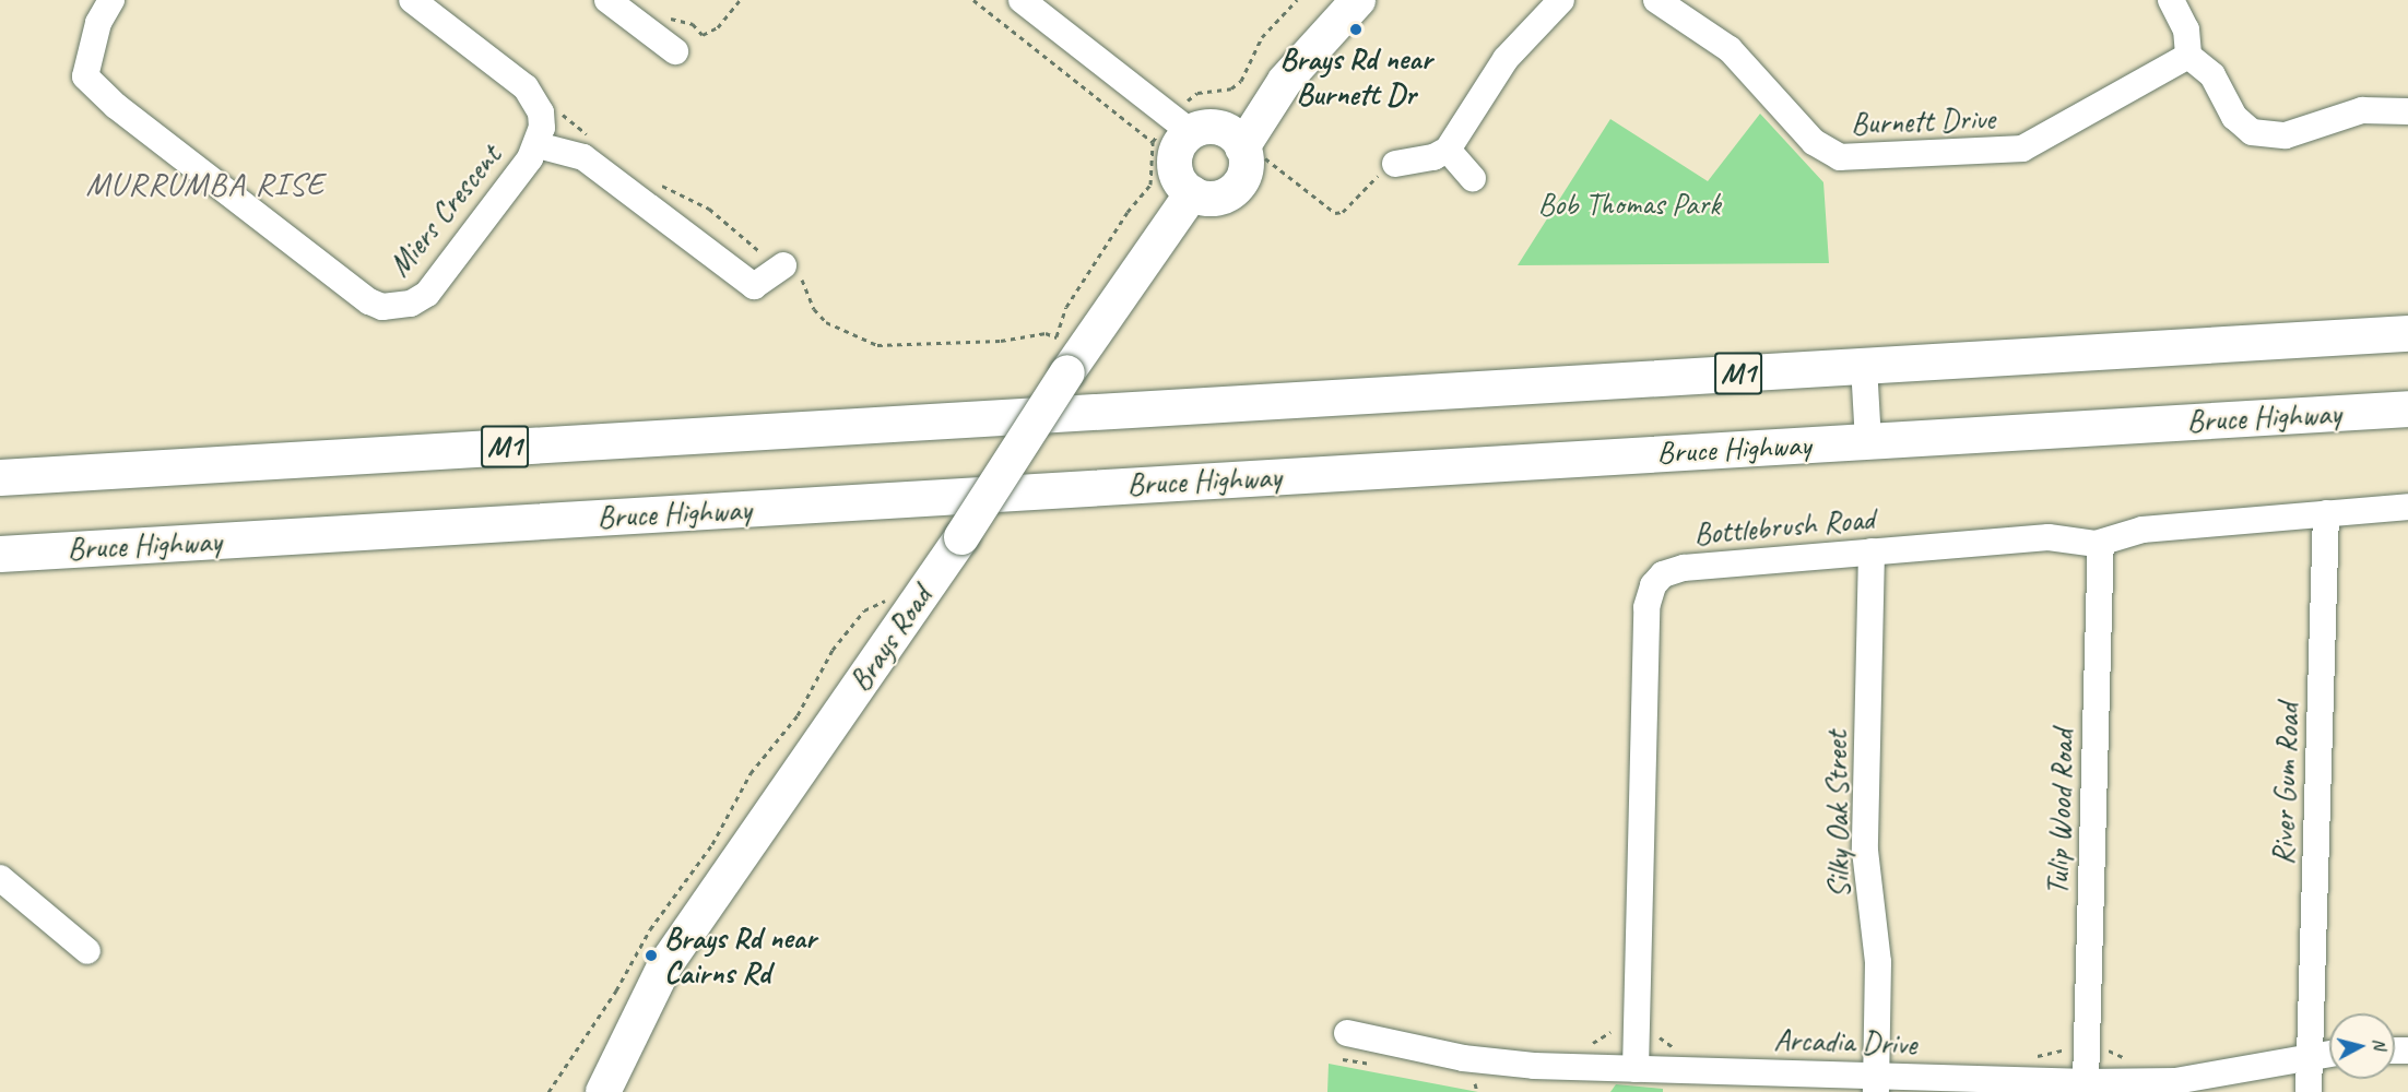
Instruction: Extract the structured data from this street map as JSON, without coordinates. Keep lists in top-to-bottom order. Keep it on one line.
{"streets":{"highway":["M1","Bruce Highway"],"main road":["Brays Road"],"street":["Burnett Drive","Miers Crescent","Bottlebrush Road","River Gum Road","Tulip Wood Road","Silky Oak Street","Arcadia Drive"]},"crossings":[["Bottlebrush Road","River Gum Road"],["Bottlebrush Road","Tulip Wood Road"],["Bottlebrush Road","Silky Oak Street"],["Bottlebrush Road","Arcadia Drive"],["River Gum Road","Arcadia Drive"],["Tulip Wood Road","Arcadia Drive"],["Silky Oak Street","Arcadia Drive"]],"districts":["MURRUMBA RISE"],"parks":["Bob Thomas Park"],"places":["Brays Rd near Burnett Dr","Brays Rd near Cairns Rd"],"north":"right"}
